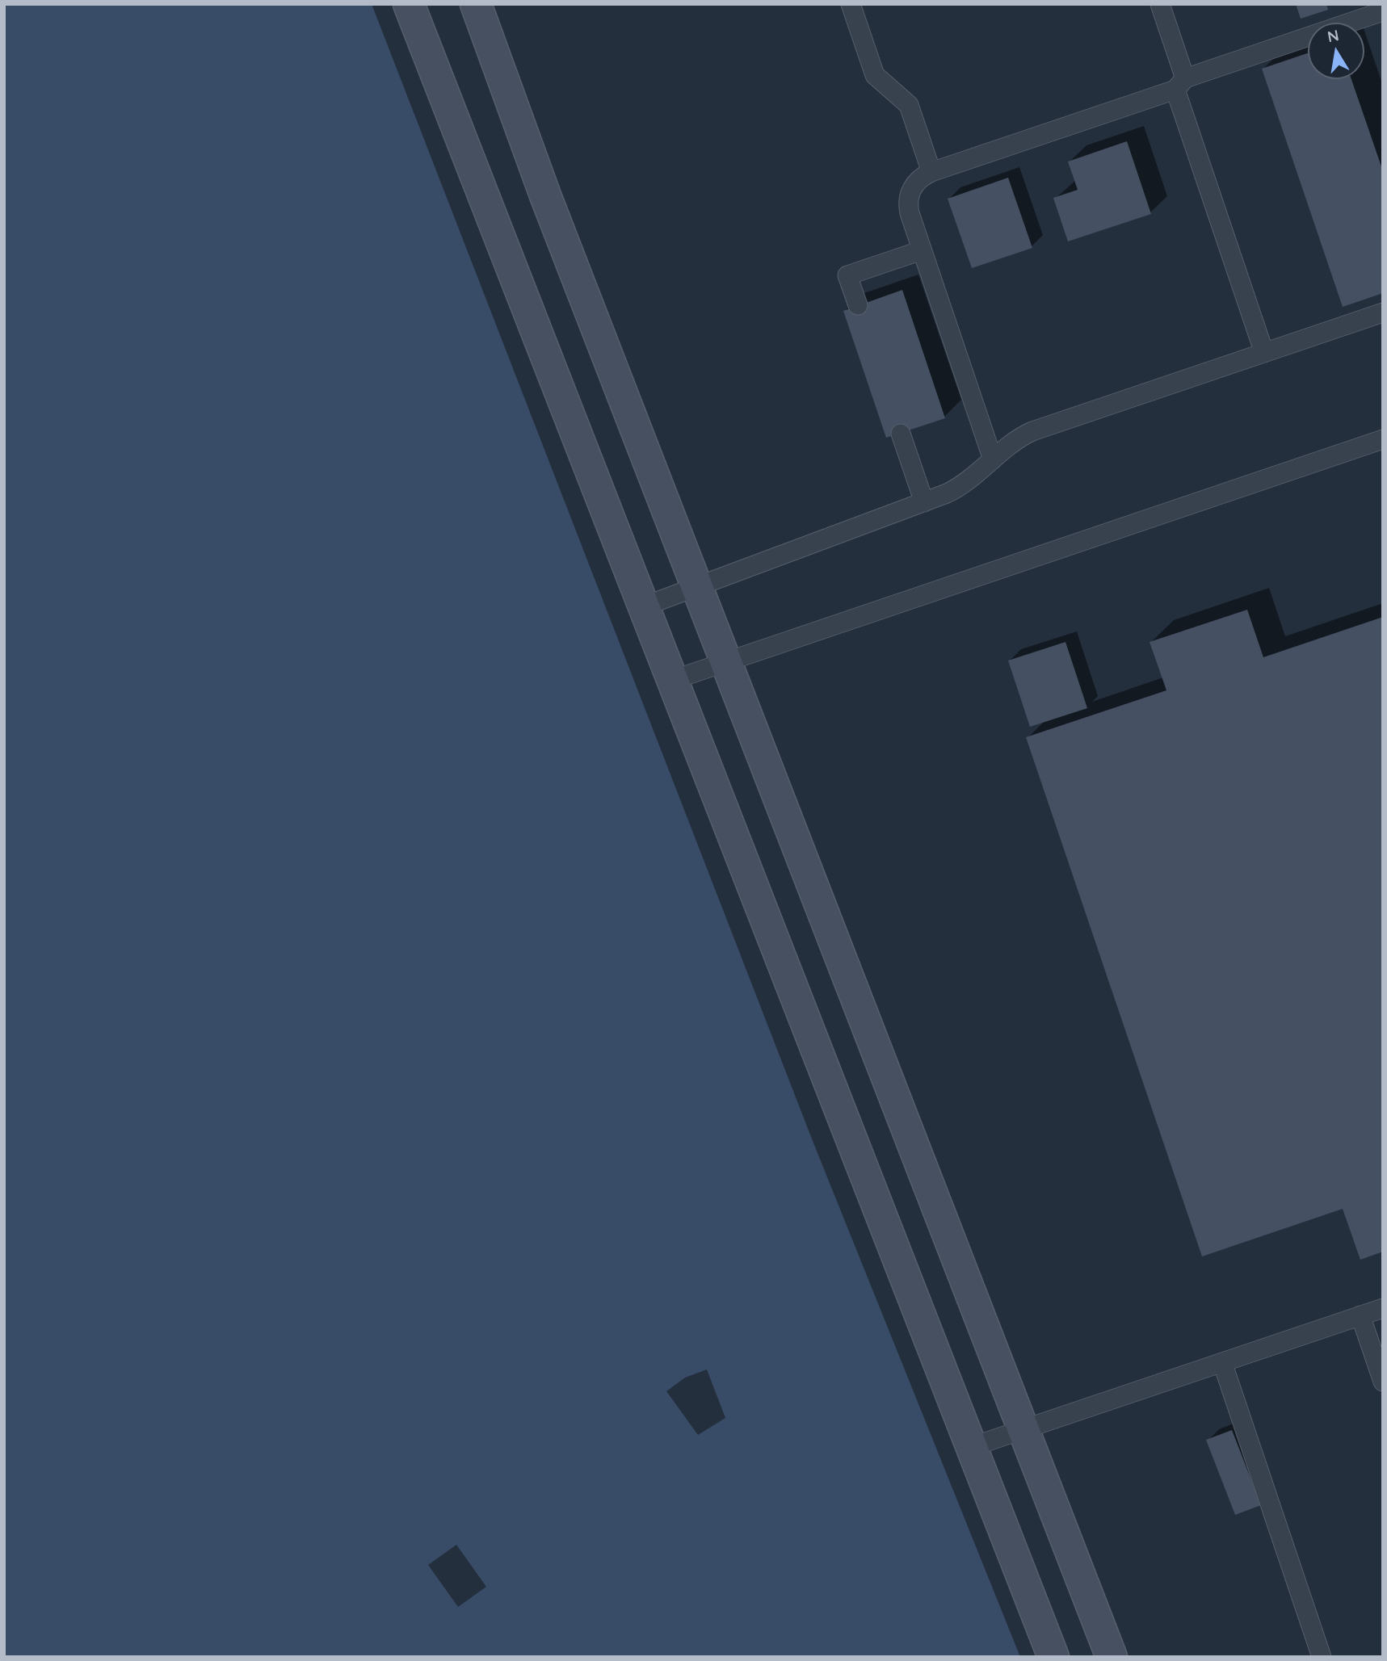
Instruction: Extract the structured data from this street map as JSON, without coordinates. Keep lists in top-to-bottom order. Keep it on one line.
{"north":"top"}
